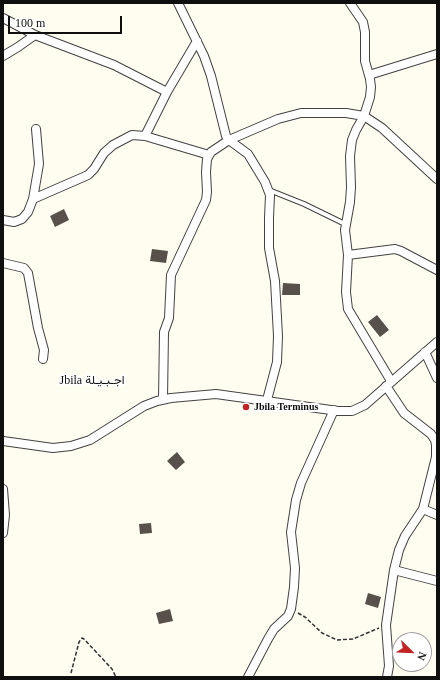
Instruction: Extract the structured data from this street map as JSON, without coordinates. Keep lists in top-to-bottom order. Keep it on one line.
{"districts":["Jbila اجـبـيـلة"],"places":["Jbila Terminus"],"scale_bar":"100 m","north":"bottom right"}
